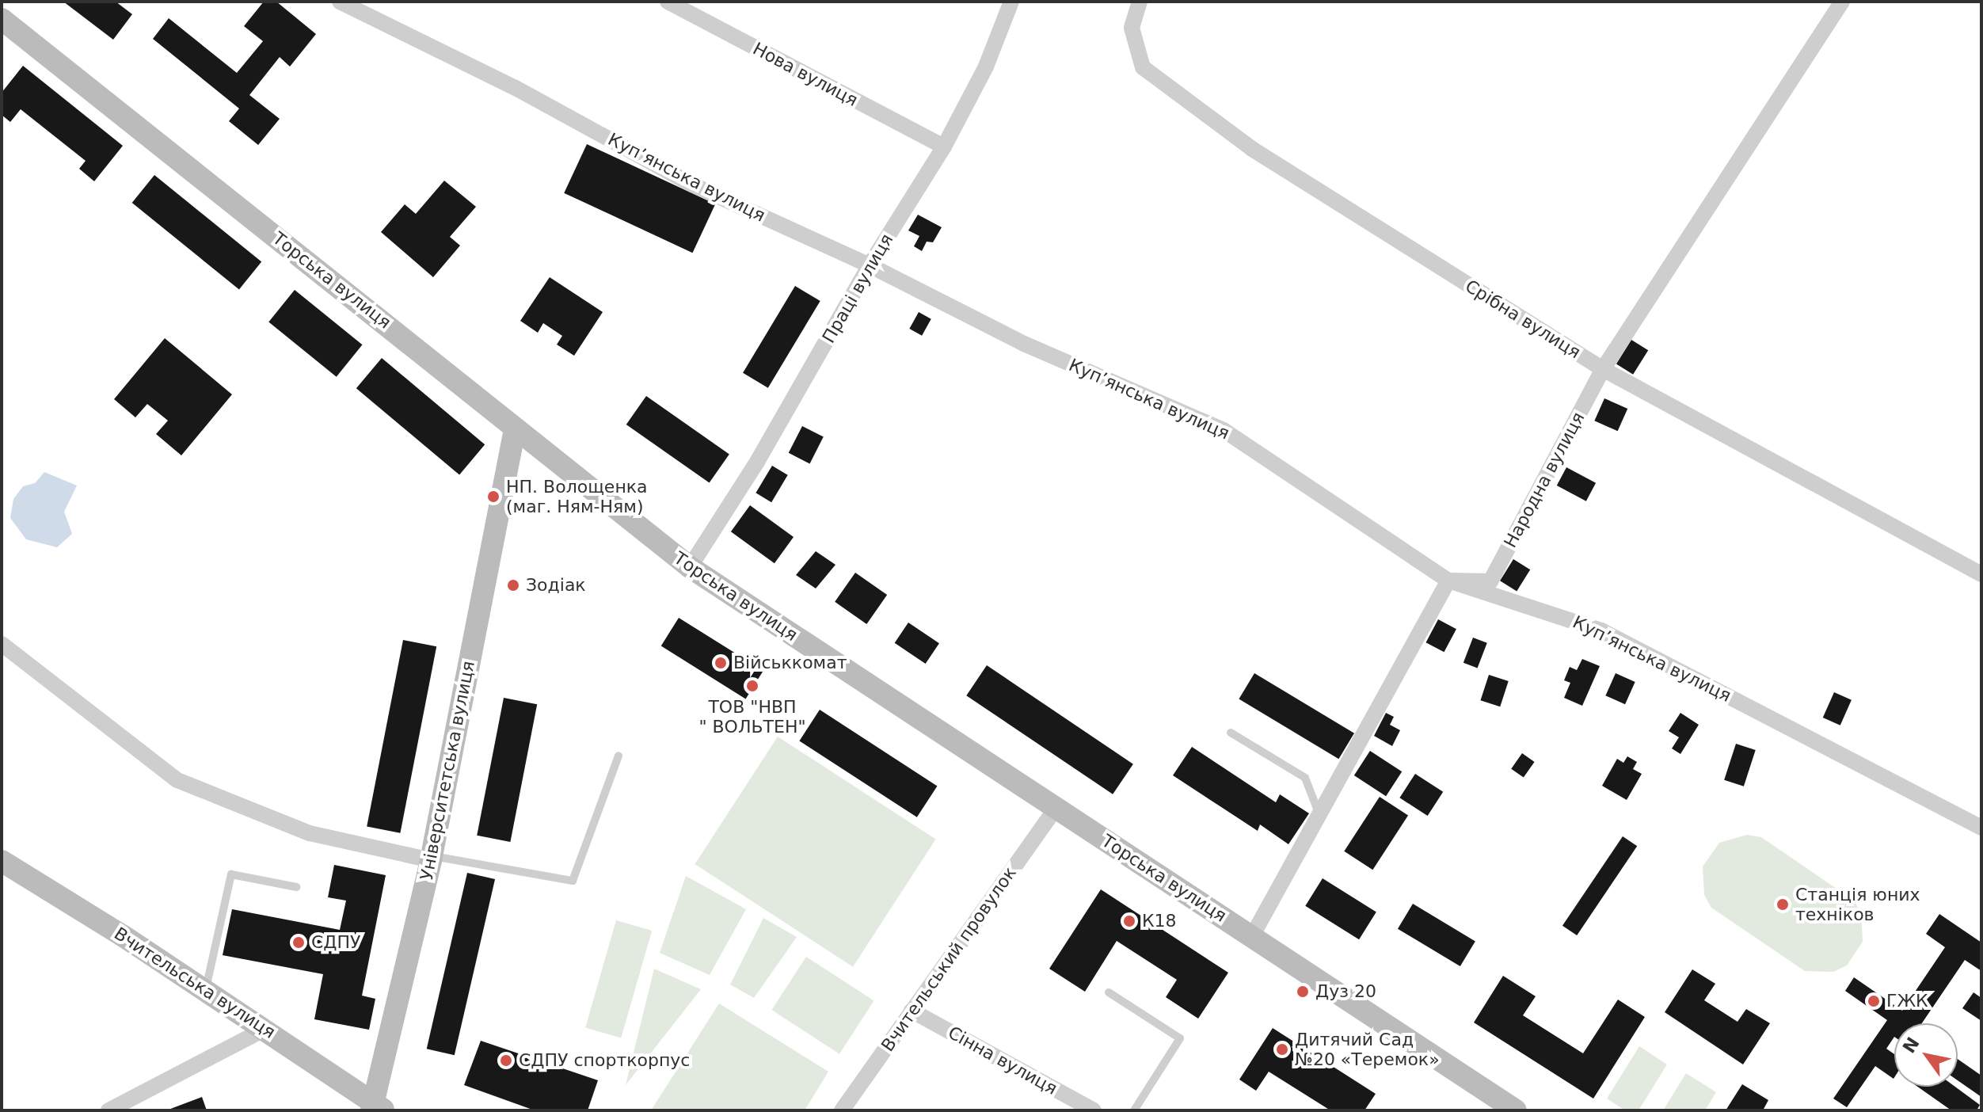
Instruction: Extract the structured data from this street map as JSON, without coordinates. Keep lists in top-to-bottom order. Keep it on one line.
{"streets":{"main road":["Торська вулиця","Університетська вулиця","Вчительська вулиця"],"street":["Нова вулиця","Куп’янська вулиця","Праці вулиця","Срібна вулиця","Народна вулиця","Вчительський провулок","Сінна вулиця"]},"crossings":[["Нова вулиця","Праці вулиця"],["Куп’янська вулиця","Праці вулиця"],["Куп’янська вулиця","Народна вулиця"],["Торська вулиця","Праці вулиця"],["Торська вулиця","Університетська вулиця"],["Торська вулиця","Вчительський провулок"],["Срібна вулиця","Народна вулиця"],["Університетська вулиця","Вчительська вулиця"],["Вчительський провулок","Сінна вулиця"]],"places":["НП. Волощенка (маг. Ням-Ням)","Зодіак","Військкомат","ТОВ \"НВП \" ВОЛЬТЕН\"","Станцiя юних технiков","К18","СДПУ","Дуз 20","ГЖК","Дитячий Сад №20 «Теремок»","СДПУ спорткорпус"],"north":"top left"}
